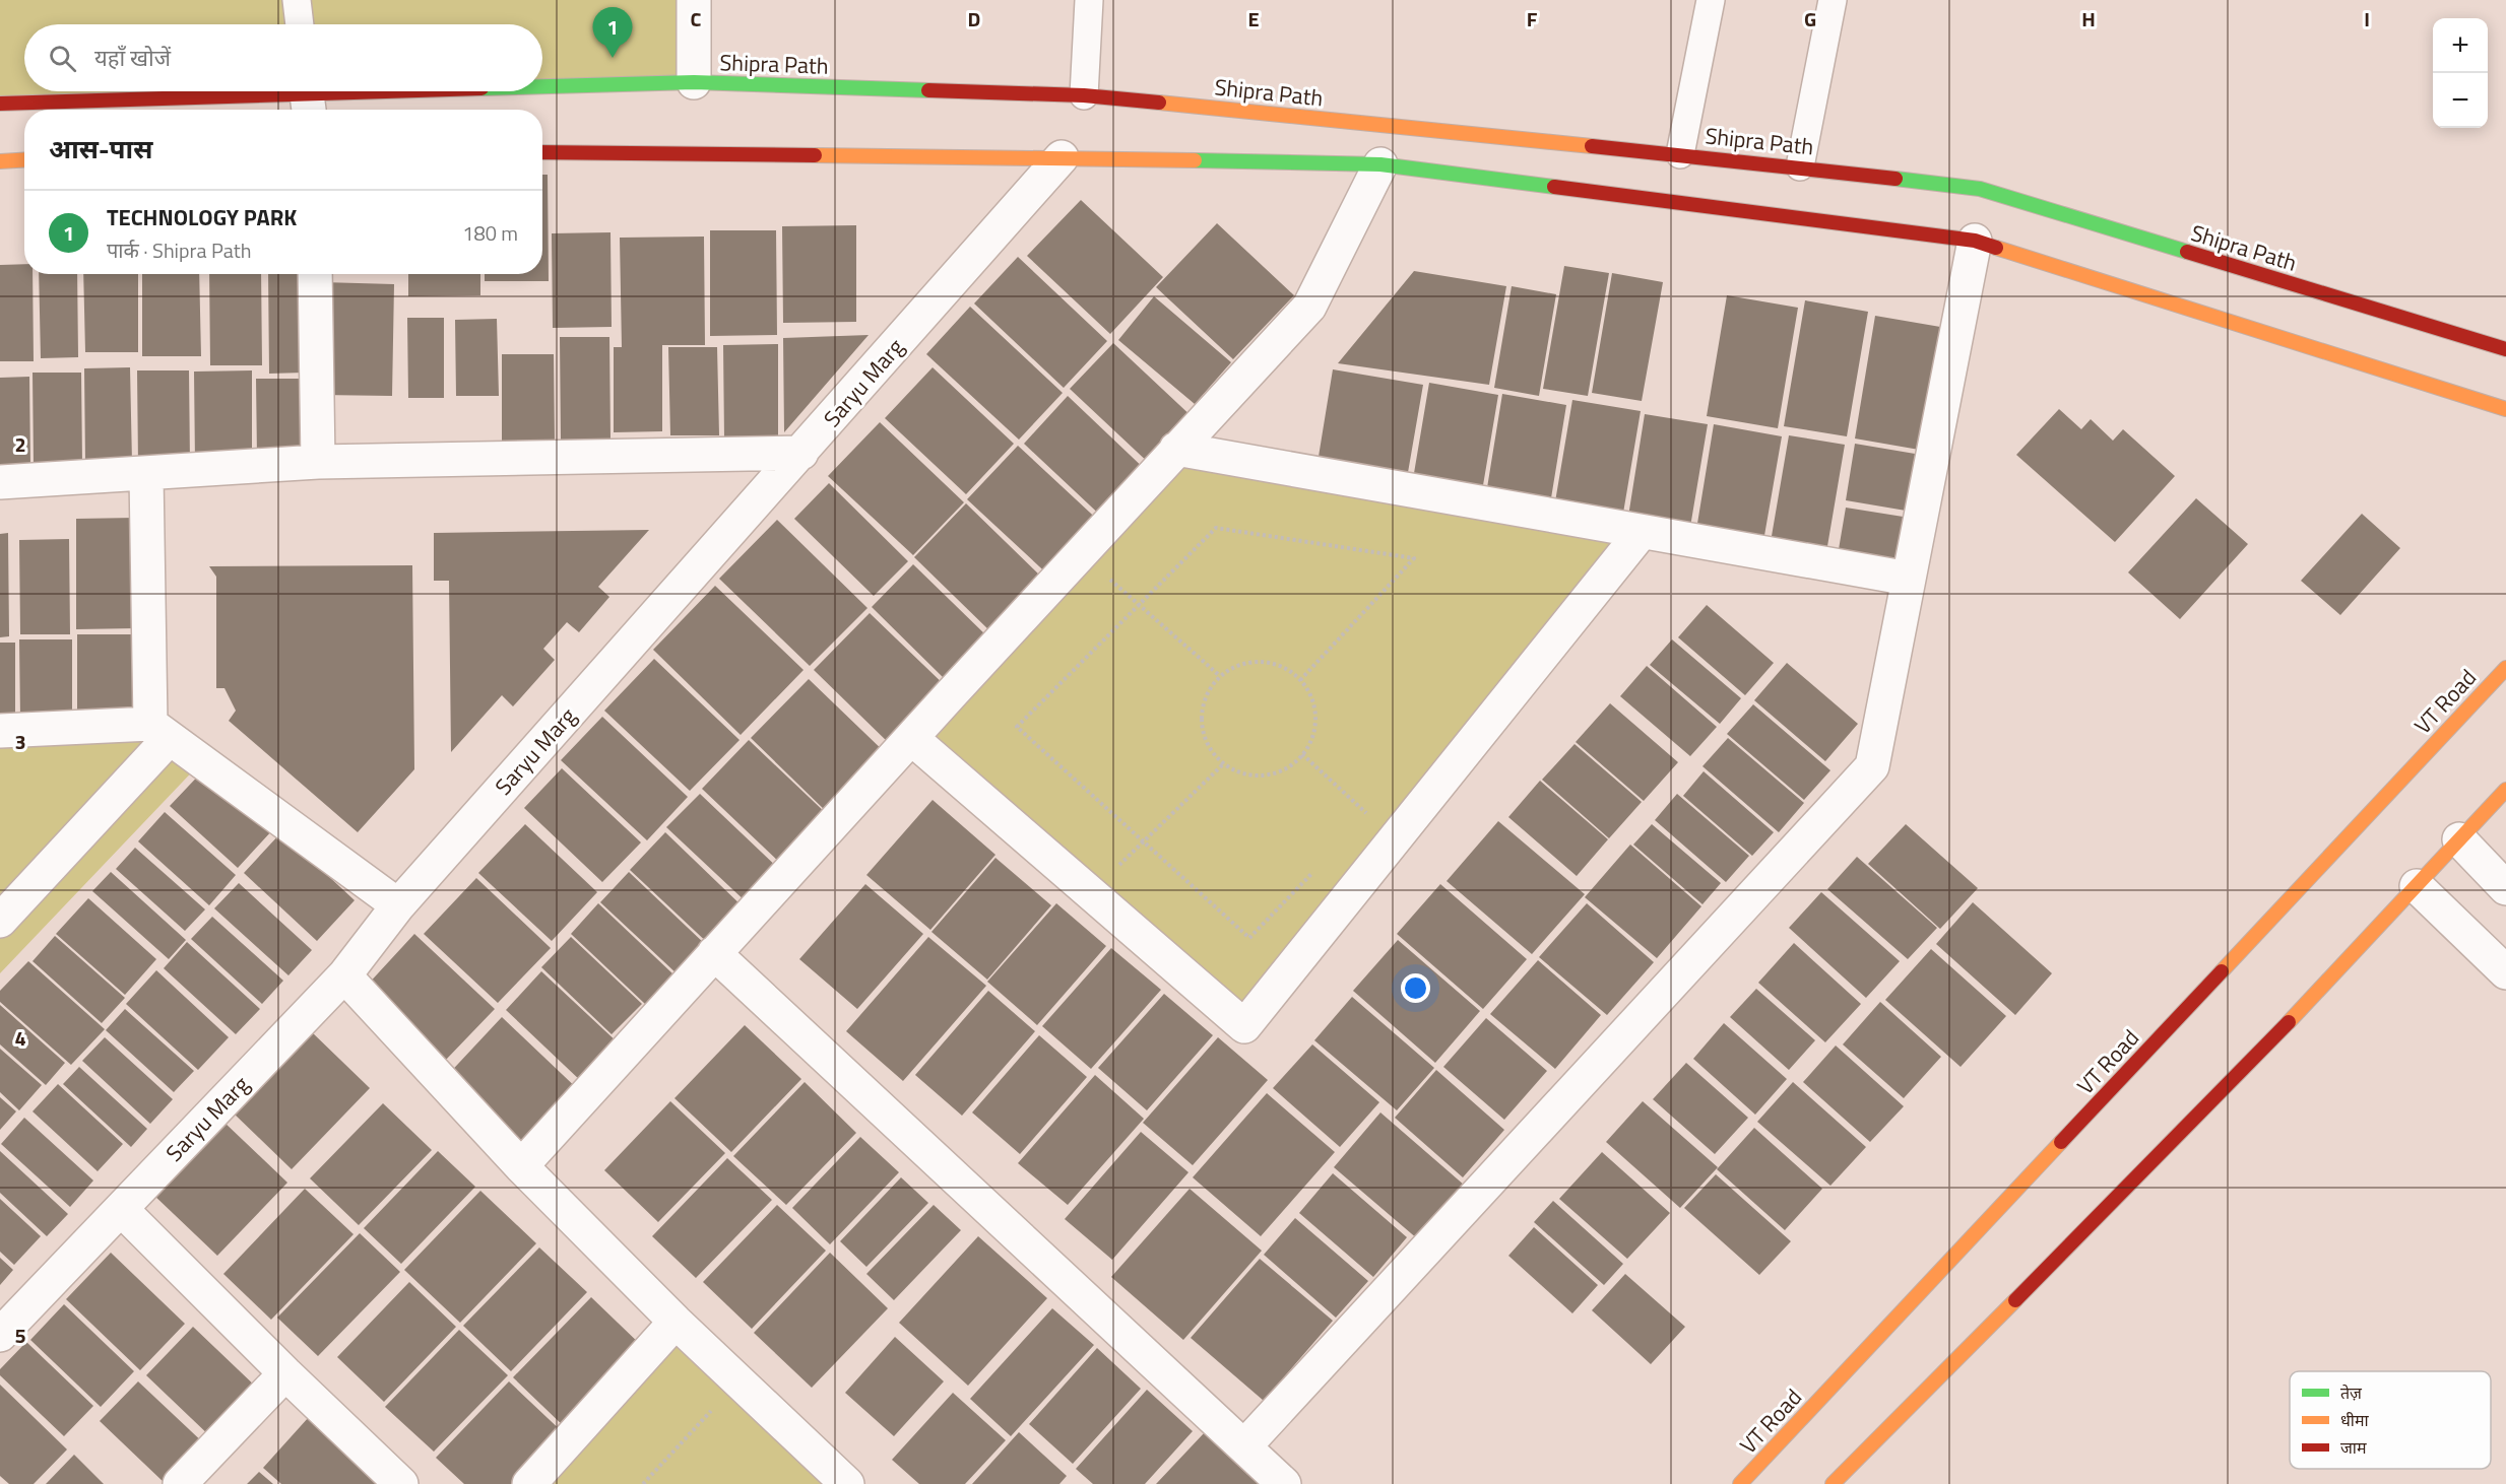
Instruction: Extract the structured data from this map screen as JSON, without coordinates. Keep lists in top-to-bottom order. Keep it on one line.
{"streets":{"street":["Shipra Path","Saryu Marg","VT Road"]},"legend":["तेज़","धीमा","जाम"],"page":{"pins":"1","map_buttons":["+","−"],"search":"यहाँ खोजें","heading":"आस-पास","list":[{"mark":"1","name":"TECHNOLOGY PARK","note":"पार्क · Shipra Path","value":"180 m"}]},"grid":{"columns":["C","D","E","F","G","H","I"],"rows":["2","3","4","5"]}}
